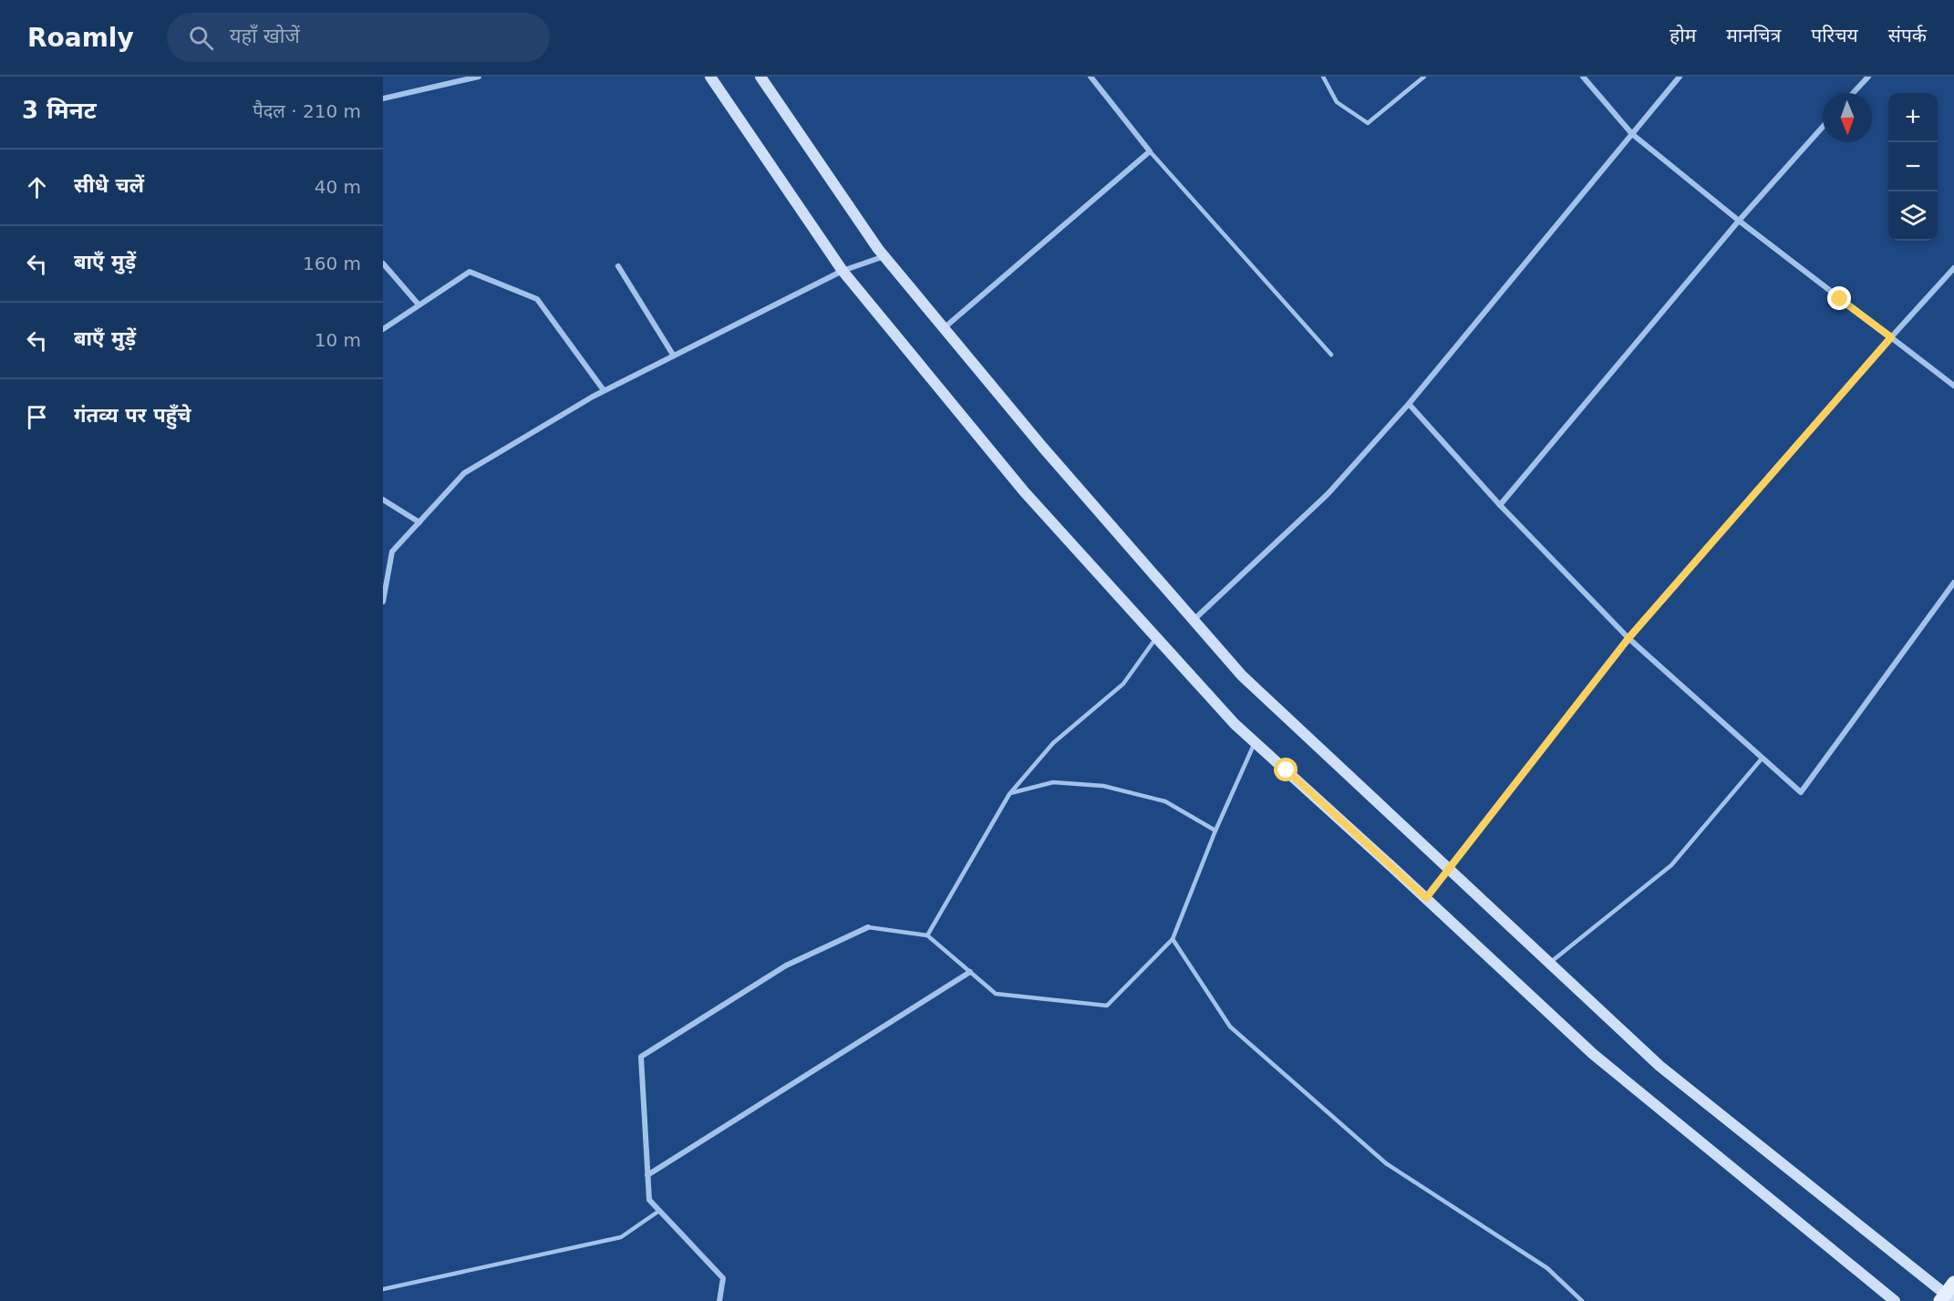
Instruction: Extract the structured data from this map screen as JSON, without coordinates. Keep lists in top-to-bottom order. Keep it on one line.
{"north":"bottom","page":{"header":"Roamly","search":"यहाँ खोजें","nav":["होम","मानचित्र","परिचय","संपर्क"],"heading":["3 मिनट","पैदल · 210 m"],"map_buttons":["+","−"],"list":[["सीधे चलें","40 m"],["बाएँ मुड़ें","160 m"],["बाएँ मुड़ें","10 m"],"गंतव्य पर पहुँचे"]}}
